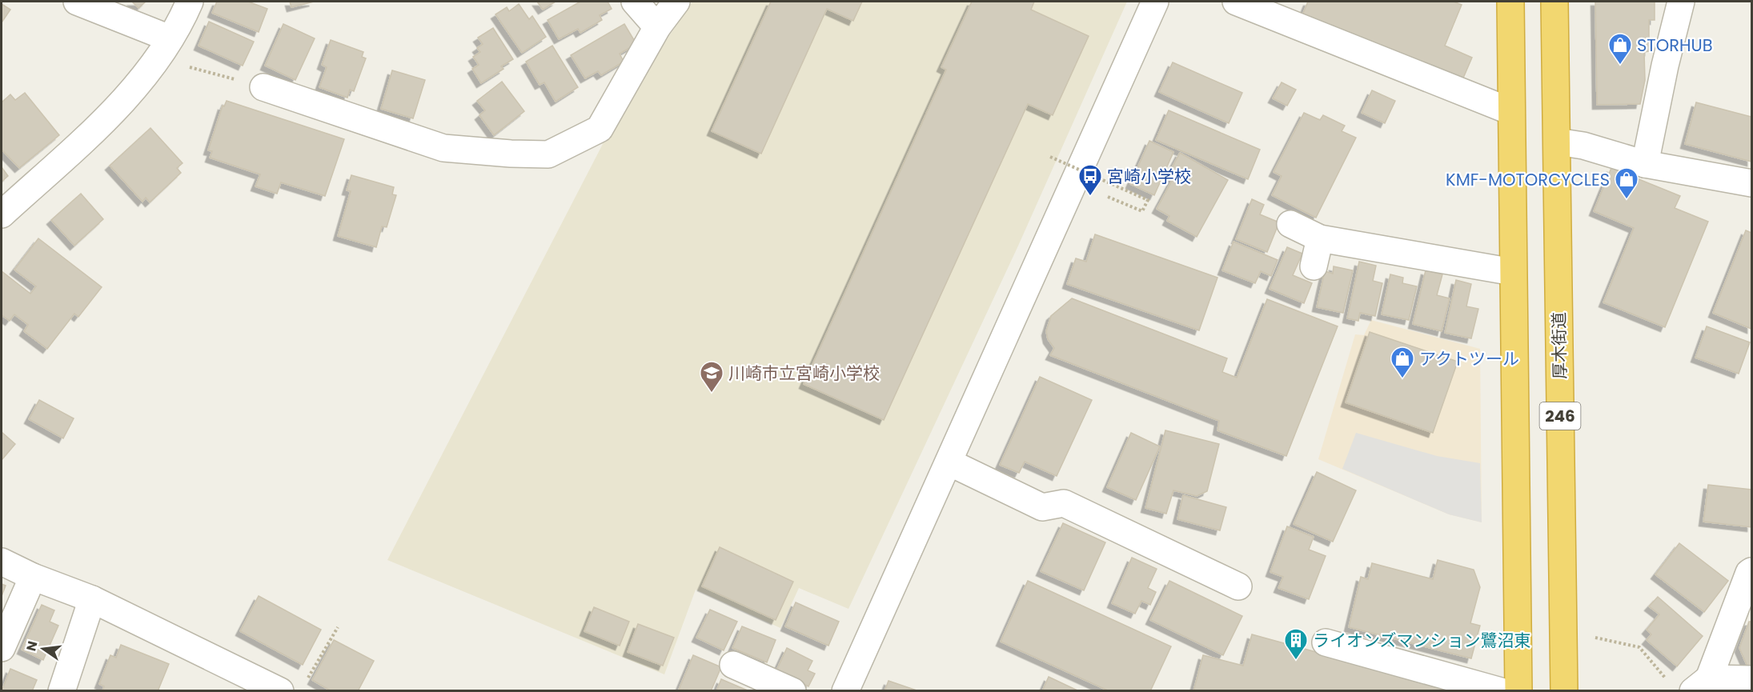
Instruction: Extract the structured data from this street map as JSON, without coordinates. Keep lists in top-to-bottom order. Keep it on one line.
{"streets":{"highway":["厚木街道","246"]},"places":{"shop":["STORHUB","KMF-MOTORCYCLES","アクトツール"],"bus stop":["宮崎小学校"],"school or university":["川崎市立宮崎小学校"],"building":["ライオンズマンション鷺沼東"]},"north":"left"}
